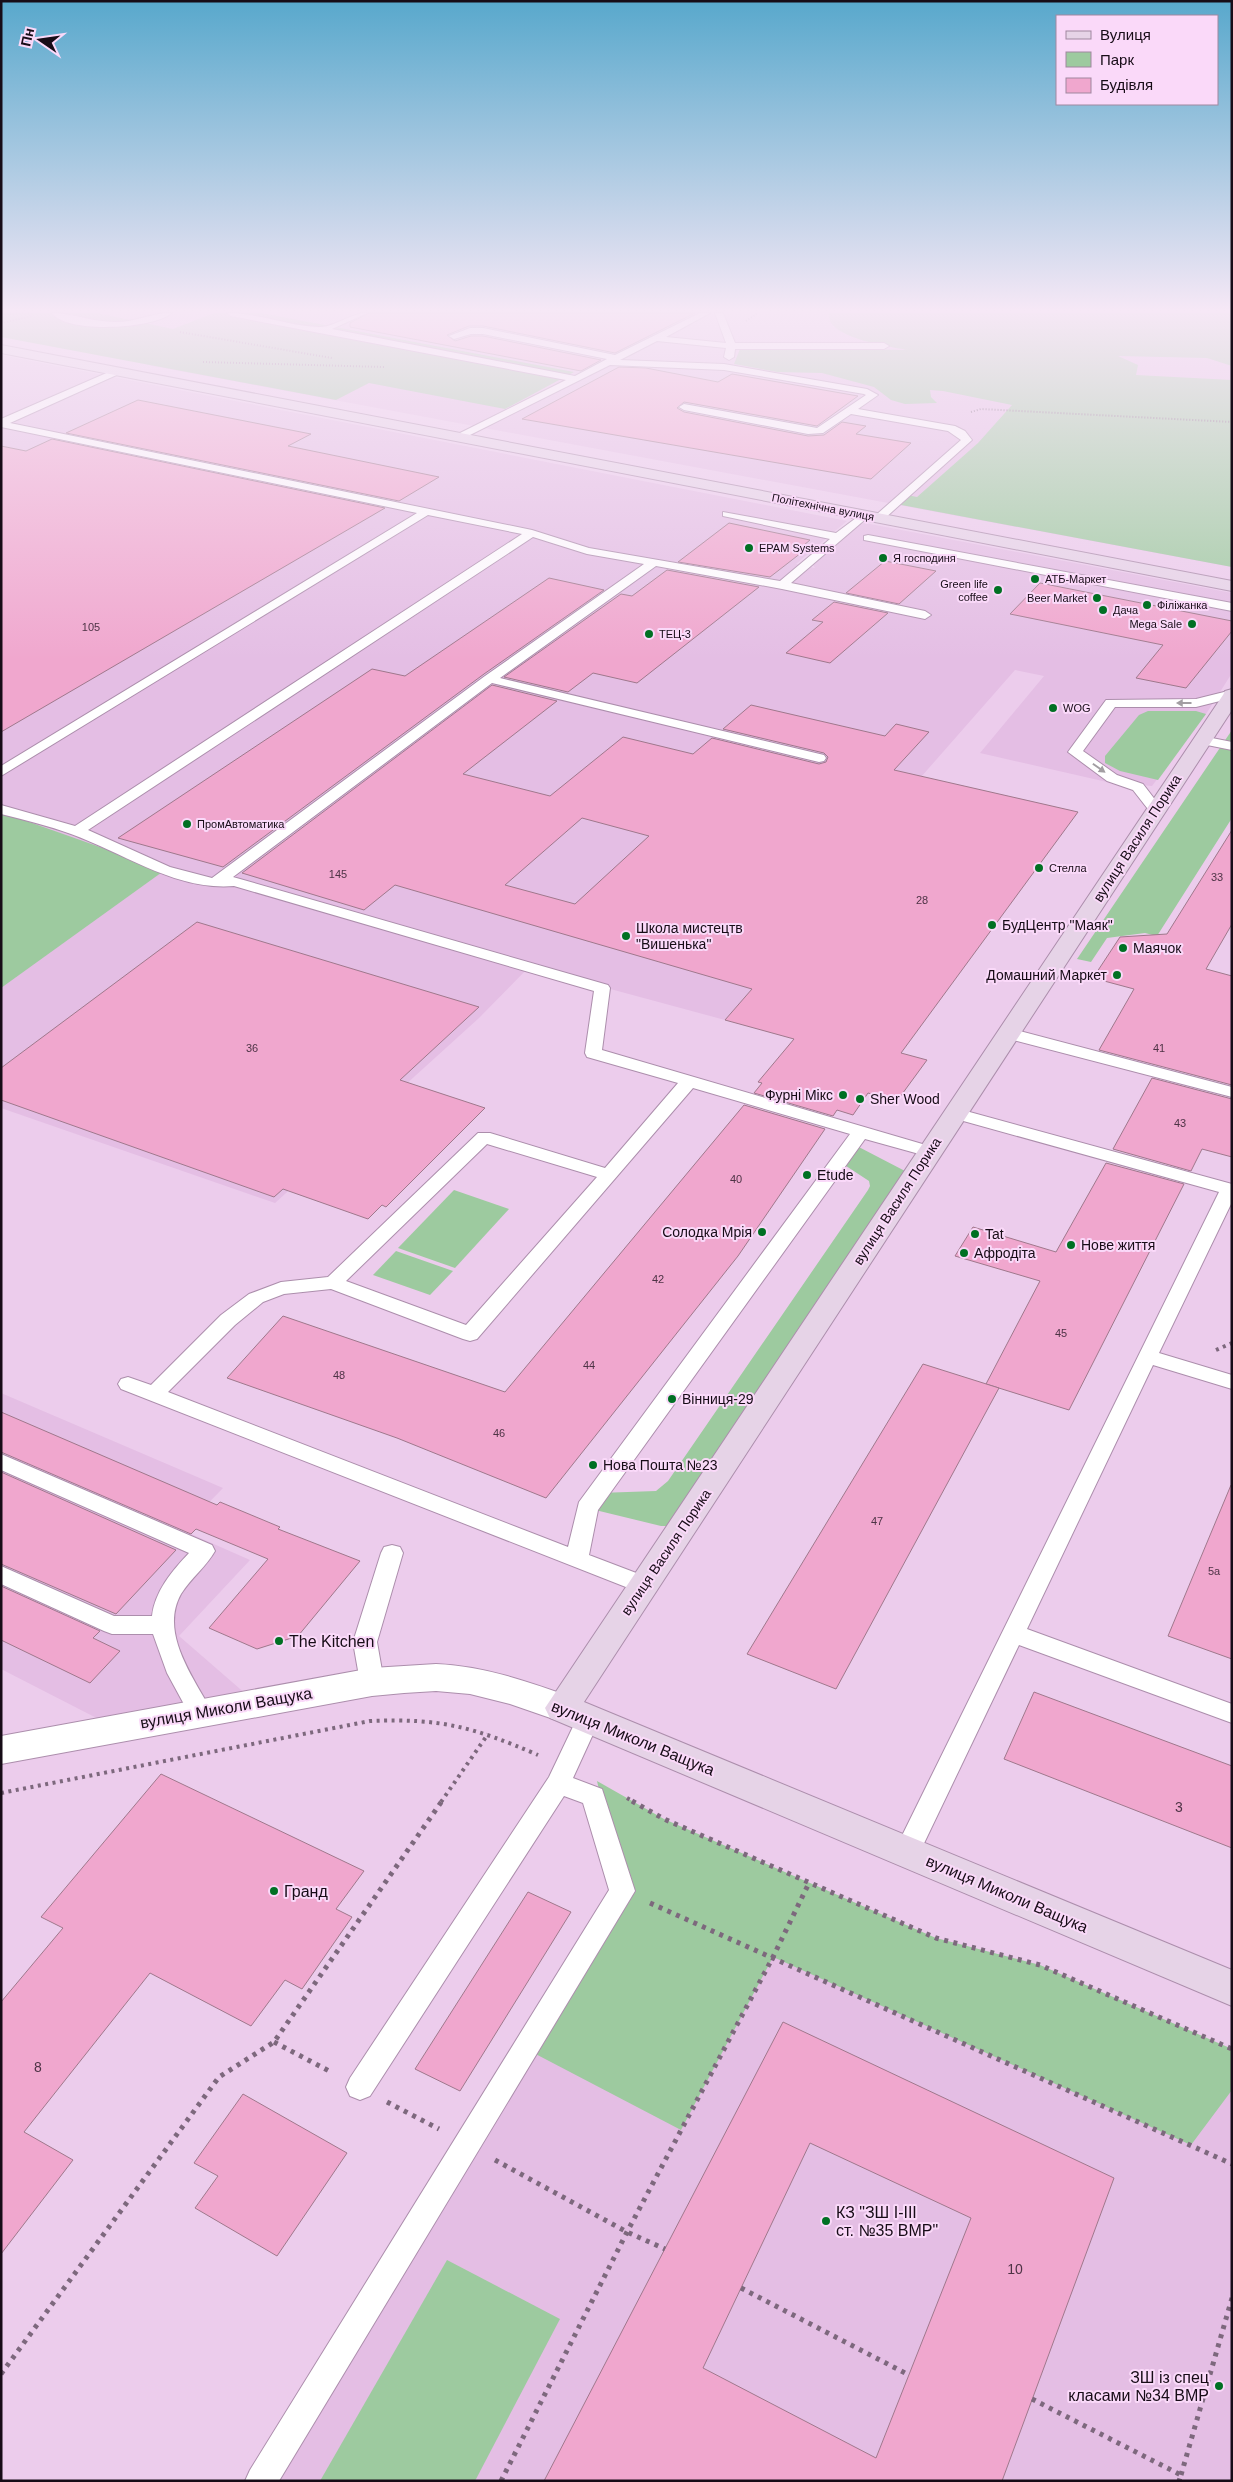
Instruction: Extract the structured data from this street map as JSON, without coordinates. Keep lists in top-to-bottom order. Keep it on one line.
{"streets":{"street":["Політехнічна вулиця","вулиця Василя Порика","вулиця Миколи Ващука"]},"crossings":[["вулиця Василя Порика","вулиця Миколи Ващука"]],"places":["EPAM Systems","Я господиня","АТБ-Маркет","Green life coffee","Beer Market","Філіжанка","Дача","Mega Sale","ТЕЦ-3","WOG","ПромАвтоматика","Стелла","БудЦентр \"Маяк\"","Школа мистецтв \"Вишенька\"","Маячок","Домашний Маркет","Фурні Мікс","Sher Wood","Etude","Солодка Мрія","Tat","Нове життя","Афродіта","Вінниця-29","Нова Пошта №23","The Kitchen","Гранд","КЗ \"ЗШ І-ІІІ ст. №35 ВМР\"","ЗШ із спец класами №34 ВМР"],"house_numbers":["105","145","33","28","36","41","43","40","42","45","44","48","46","47","5а","3","8","10"],"legend":["Вулиця","Парк","Будівля"],"north":"left"}
